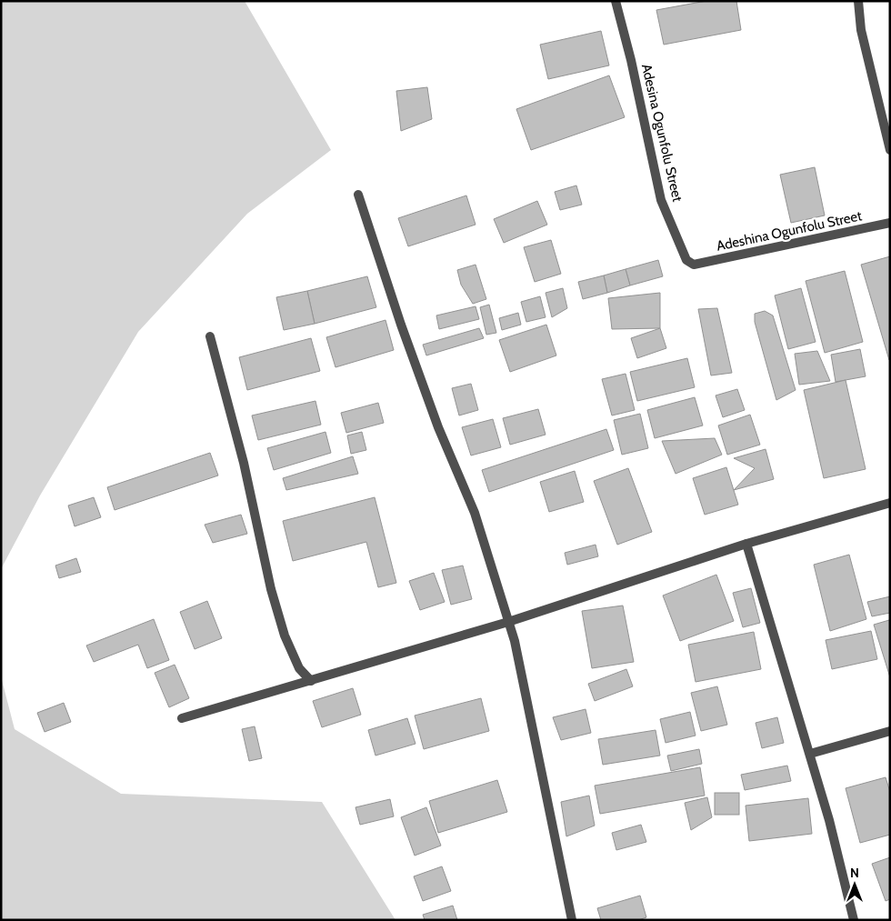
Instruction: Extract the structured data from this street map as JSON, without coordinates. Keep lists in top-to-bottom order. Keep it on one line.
{"streets":{"street":["Adesina Ogunfolu Street","Adeshina Ogunfolu Street"]},"crossings":[["Adesina Ogunfolu Street","Adeshina Ogunfolu Street"]],"north":"top"}
